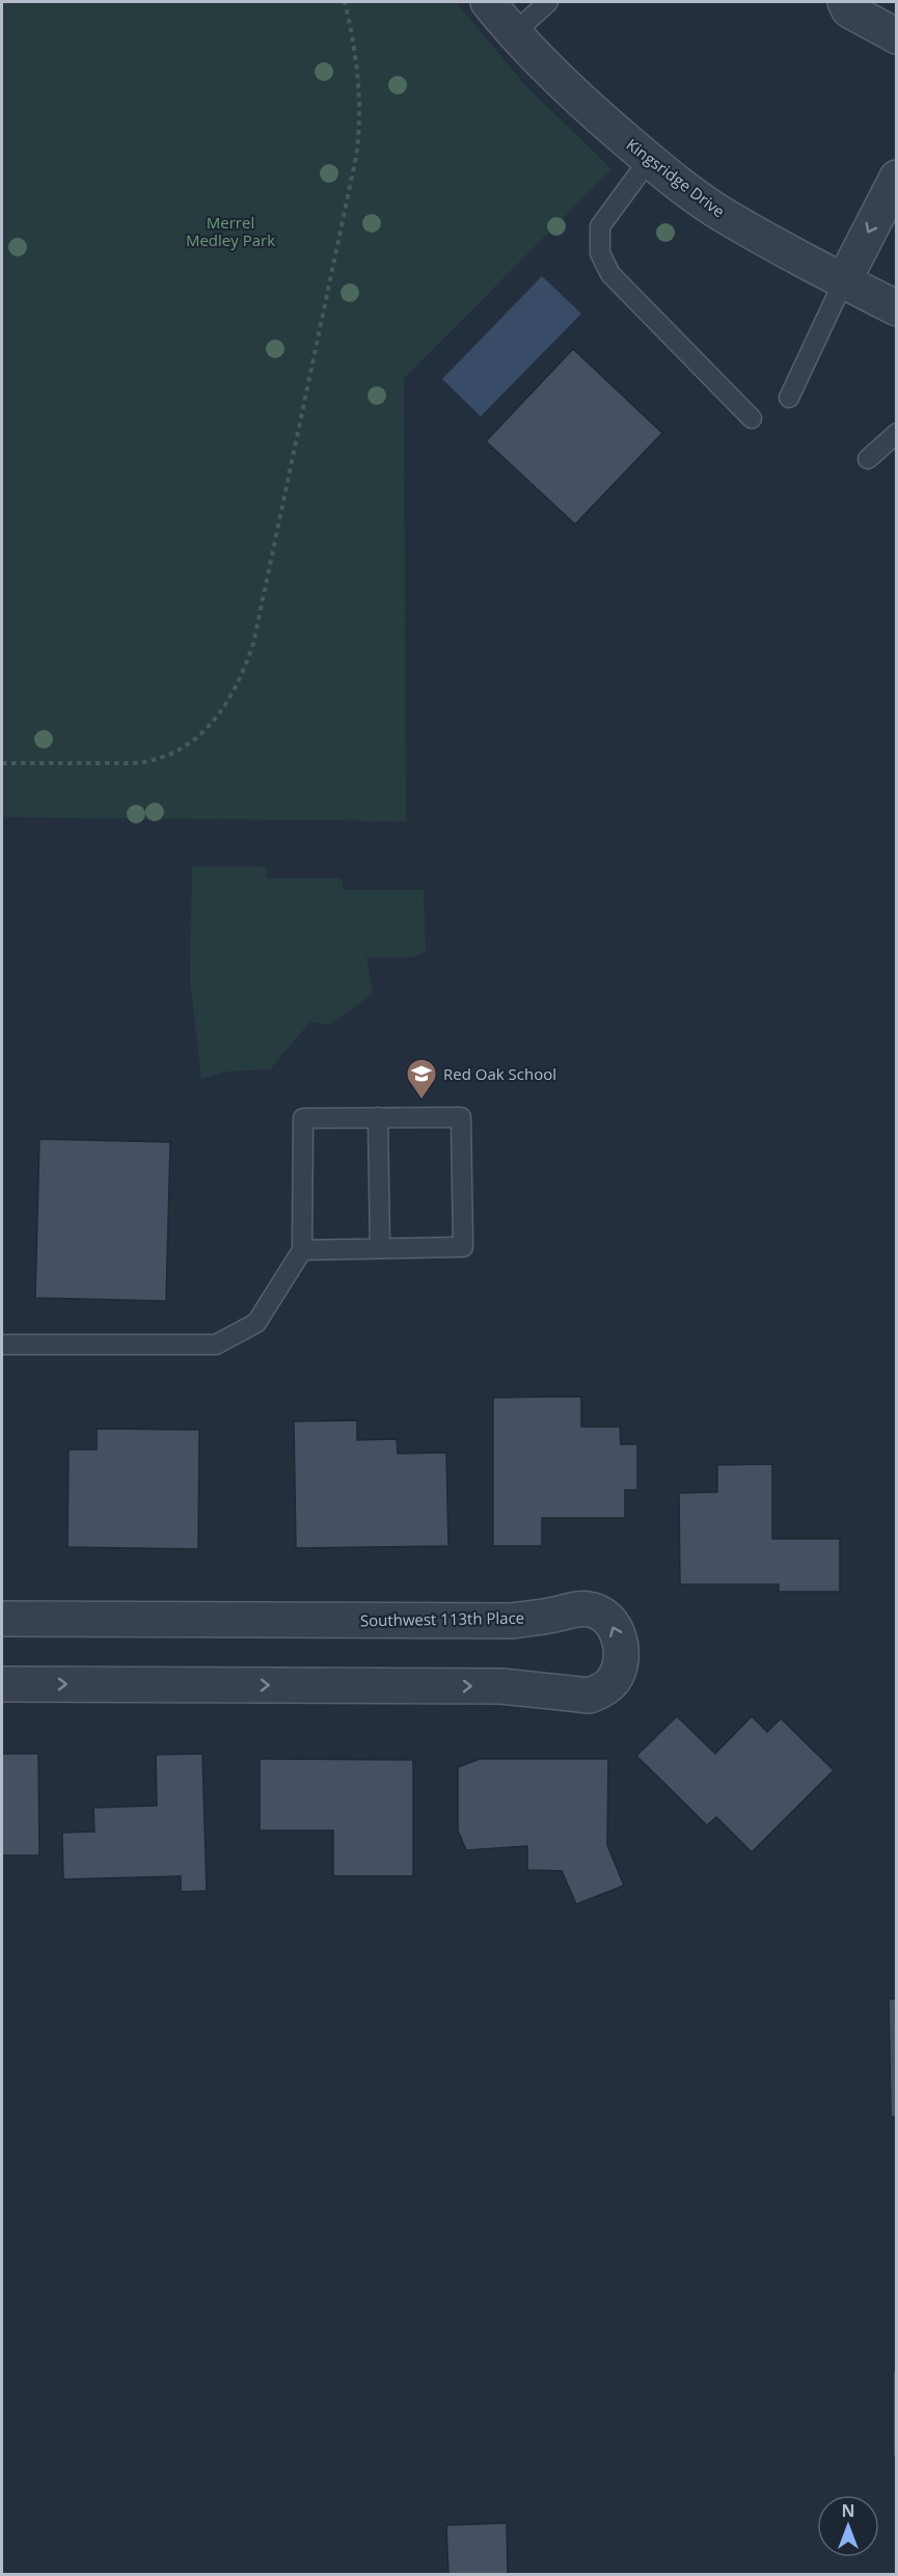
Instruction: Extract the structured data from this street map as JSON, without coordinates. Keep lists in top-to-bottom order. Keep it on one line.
{"streets":{"street":["Kingsridge Drive","Southwest 113th Place"]},"parks":["Merrel Medley Park"],"places":{"school or university":["Red Oak School"]},"north":"top"}
